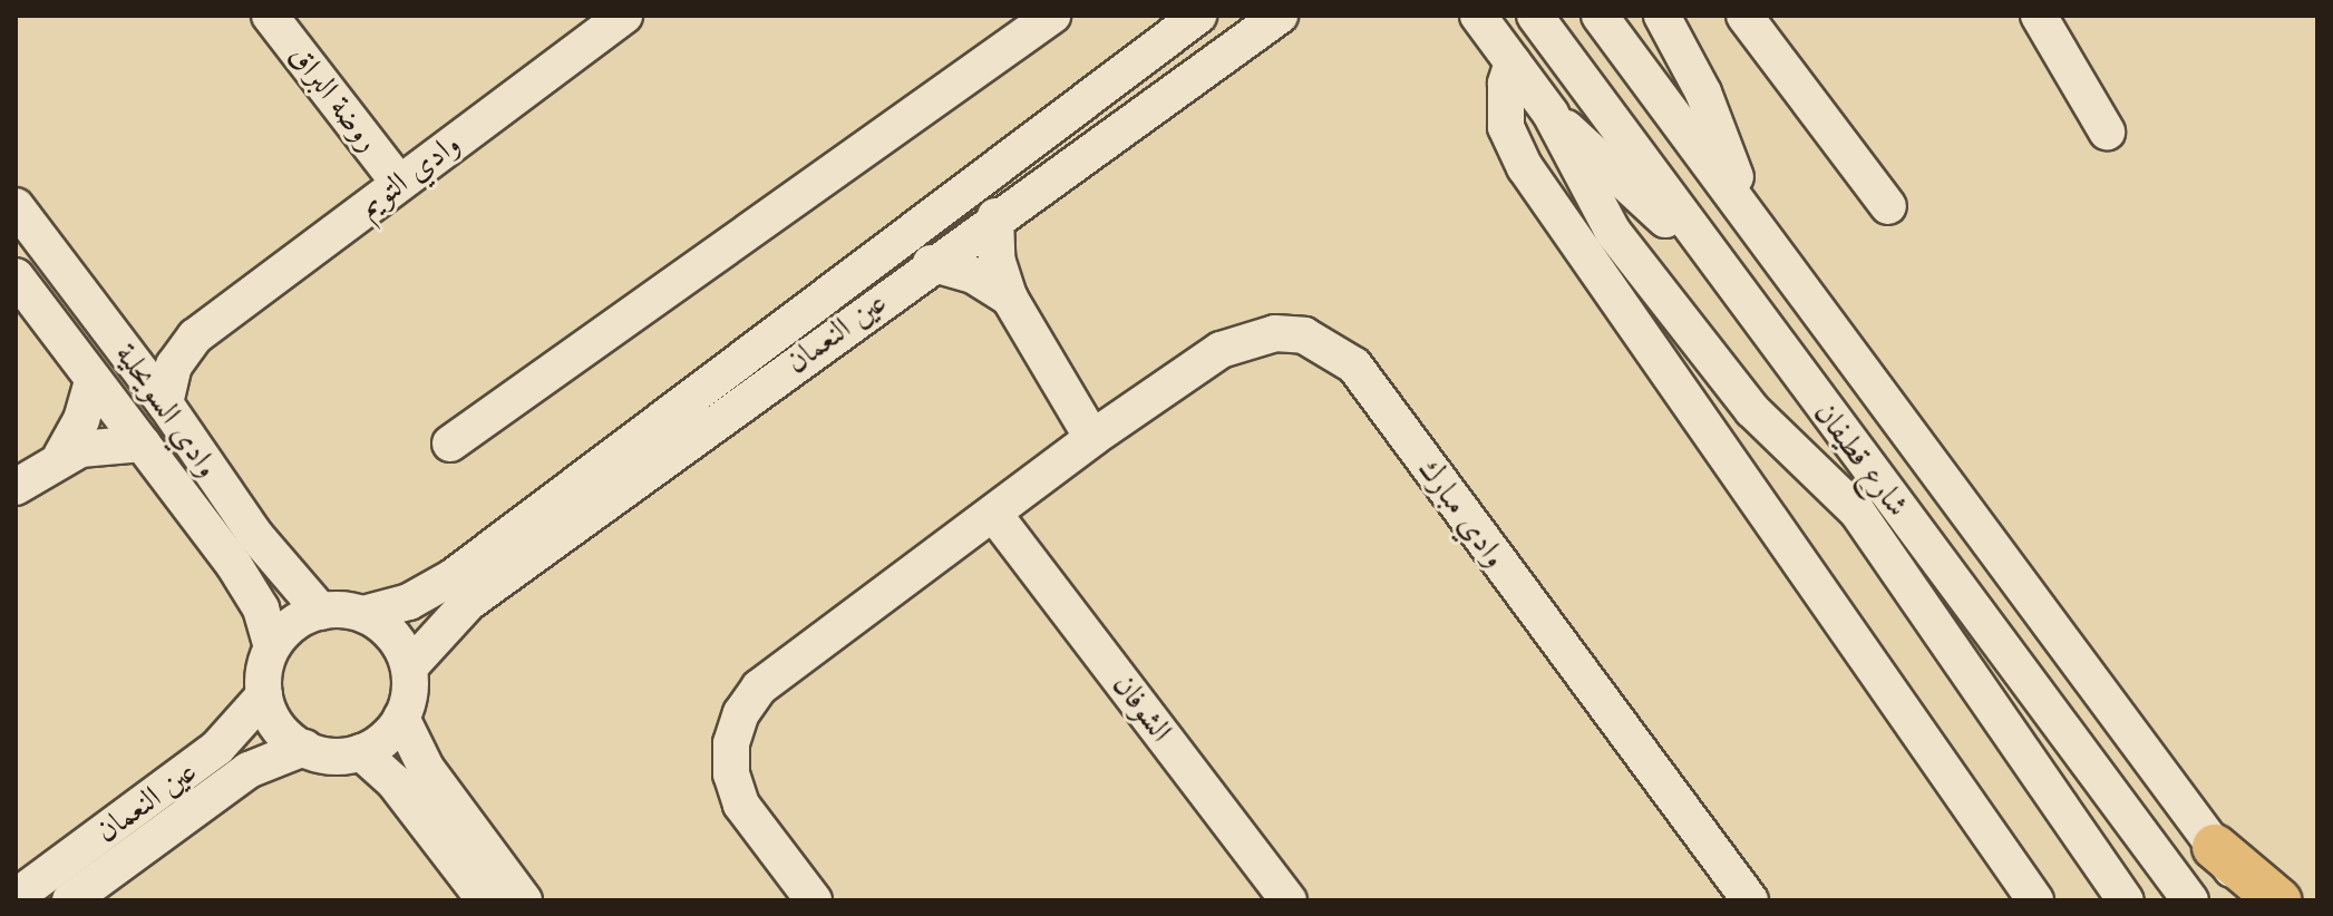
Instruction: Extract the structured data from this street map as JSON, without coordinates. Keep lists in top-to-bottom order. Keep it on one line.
{"streets":{"street":["روضة البراق","وادي التويم","عين النعمان","وادي السويحلية","شارع قطيفان","وادي مبارك","الشوفان"]},"crossings":[["روضة البراق","وادي التويم"],["وادي التويم","وادي السويحلية"],["عين النعمان","وادي السويحلية"],["وادي مبارك","الشوفان"]]}
